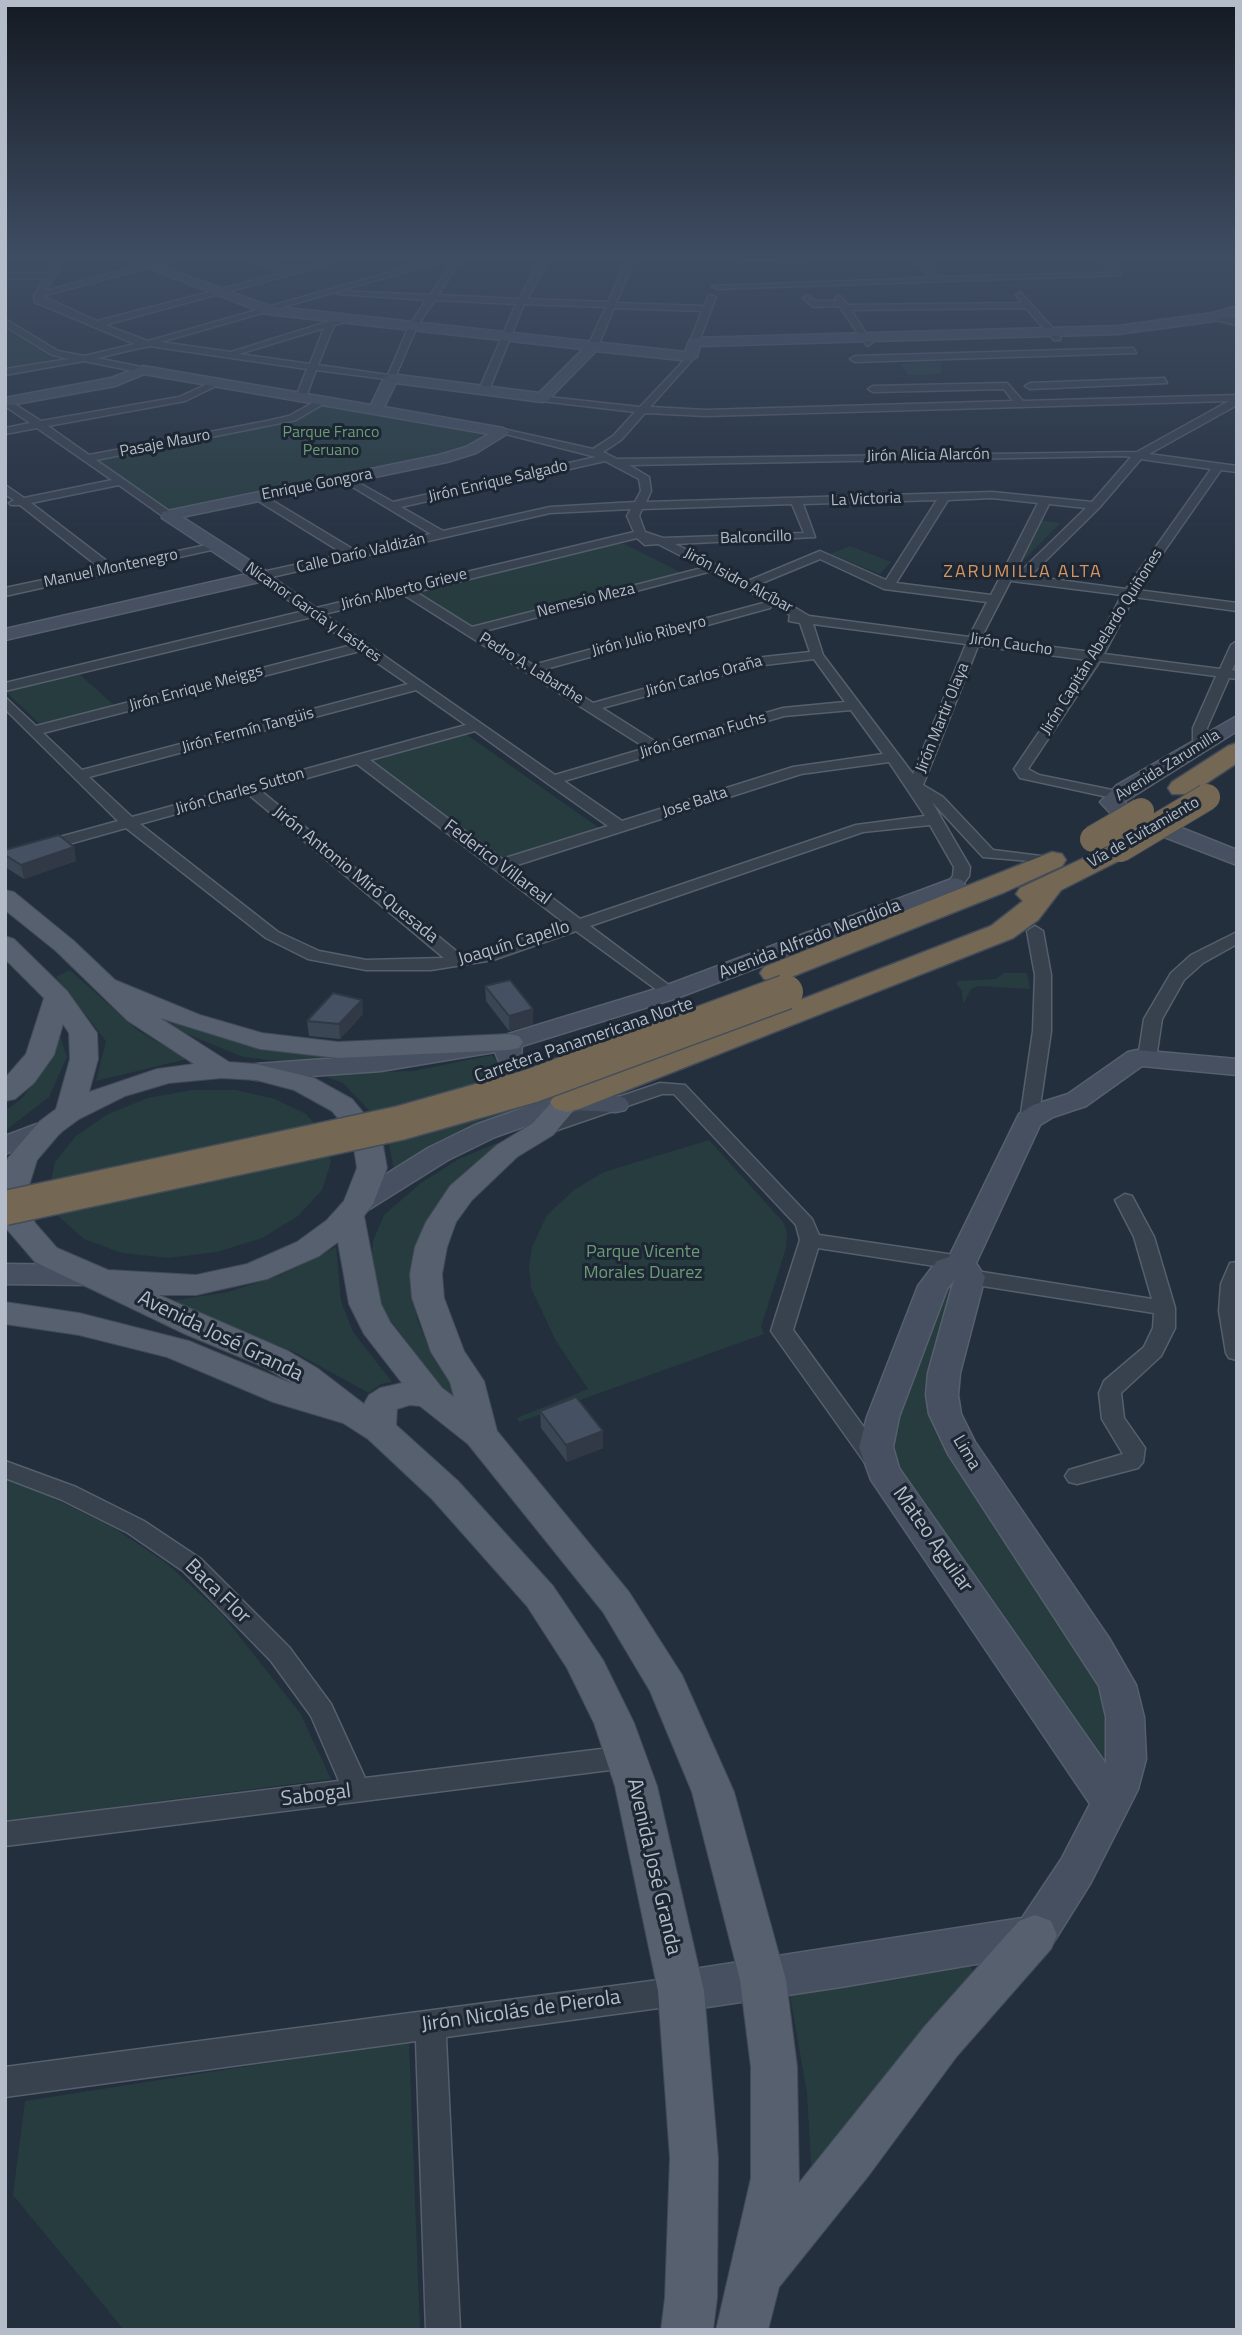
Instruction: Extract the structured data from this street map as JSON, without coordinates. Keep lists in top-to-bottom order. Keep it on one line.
{"streets":{"highway":["Vía de Evitamiento","Carretera Panamericana Norte"],"main road":["Avenida José Granda"],"street":["Pasaje Mauro","Jirón Alicia Alarcón","Jirón Enrique Salgado","Enrique Gongora","La Victoria","Balconcillo","Calle Darío Valdizán","Manuel Montenegro","Jirón Isidro Alcíbar","Jirón Alberto Grieve","Nemesio Meza","Nicanor García y Lastres","Jirón Julio Ribeyro","Jirón Capitán Abelardo Quiñones","Jirón Caucho","Pedro A. Labarthe","Jirón Carlos Oraña","Jirón Enrique Meiggs","Jirón Martir Olaya","Jirón Fermín Tangüis","Jirón German Fuchs","Avenida Zarumilla","Jirón Charles Sutton","Jose Balta","Federico Villareal","Jirón Antonio Miró Quesada","Avenida Alfredo Mendiola","Joaquín Capello","Lima","Mateo Aguilar","Baca Flor","Sabogal","Jirón Nicolás de Pierola"]},"crossings":[["Pasaje Mauro","Nicanor García y Lastres"],["Jirón Alicia Alarcón","Jirón Capitán Abelardo Quiñones"],["Enrique Gongora","Nicanor García y Lastres"],["La Victoria","Balconcillo"],["La Victoria","Calle Darío Valdizán"],["La Victoria","Jirón Martir Olaya"],["Balconcillo","Jirón Isidro Alcíbar"],["Calle Darío Valdizán","Nicanor García y Lastres"],["Manuel Montenegro","Nicanor García y Lastres"],["Jirón Isidro Alcíbar","Jirón Alberto Grieve"],["Jirón Isidro Alcíbar","Nemesio Meza"],["Jirón Isidro Alcíbar","Jirón Julio Ribeyro"],["Jirón Isidro Alcíbar","Jirón Caucho"],["Jirón Isidro Alcíbar","Jirón Carlos Oraña"],["Jirón Isidro Alcíbar","Jirón Martir Olaya"],["Jirón Isidro Alcíbar","Jirón German Fuchs"],["Jirón Isidro Alcíbar","Jose Balta"],["Jirón Isidro Alcíbar","Vía de Evitamiento"],["Jirón Isidro Alcíbar","Avenida Alfredo Mendiola"],["Jirón Isidro Alcíbar","Joaquín Capello"],["Jirón Isidro Alcíbar","Carretera Panamericana Norte"],["Jirón Alberto Grieve","Nicanor García y Lastres"],["Jirón Alberto Grieve","Pedro A. Labarthe"],["Nemesio Meza","Pedro A. Labarthe"],["Nicanor García y Lastres","Jirón Enrique Meiggs"],["Nicanor García y Lastres","Jirón Fermín Tangüis"],["Nicanor García y Lastres","Jirón German Fuchs"],["Nicanor García y Lastres","Jirón Charles Sutton"],["Nicanor García y Lastres","Jose Balta"],["Jirón Julio Ribeyro","Pedro A. Labarthe"],["Jirón Capitán Abelardo Quiñones","Jirón Caucho"],["Jirón Capitán Abelardo Quiñones","Avenida Zarumilla"],["Jirón Caucho","Jirón Martir Olaya"],["Pedro A. Labarthe","Jirón Carlos Oraña"],["Pedro A. Labarthe","Jirón German Fuchs"],["Jirón Enrique Meiggs","Joaquín Capello"],["Jirón Fermín Tangüis","Joaquín Capello"],["Jirón Charles Sutton","Federico Villareal"],["Jirón Charles Sutton","Jirón Antonio Miró Quesada"],["Jirón Charles Sutton","Joaquín Capello"],["Jose Balta","Federico Villareal"],["Vía de Evitamiento","Carretera Panamericana Norte"],["Federico Villareal","Avenida Alfredo Mendiola"],["Federico Villareal","Joaquín Capello"],["Jirón Antonio Miró Quesada","Joaquín Capello"],["Avenida José Granda","Sabogal"],["Avenida José Granda","Jirón Nicolás de Pierola"],["Lima","Mateo Aguilar"],["Lima","Jirón Nicolás de Pierola"],["Baca Flor","Sabogal"]],"districts":["ZARUMILLA ALTA"],"parks":["Parque Franco Peruano","Parque Vicente Morales Duarez"]}
